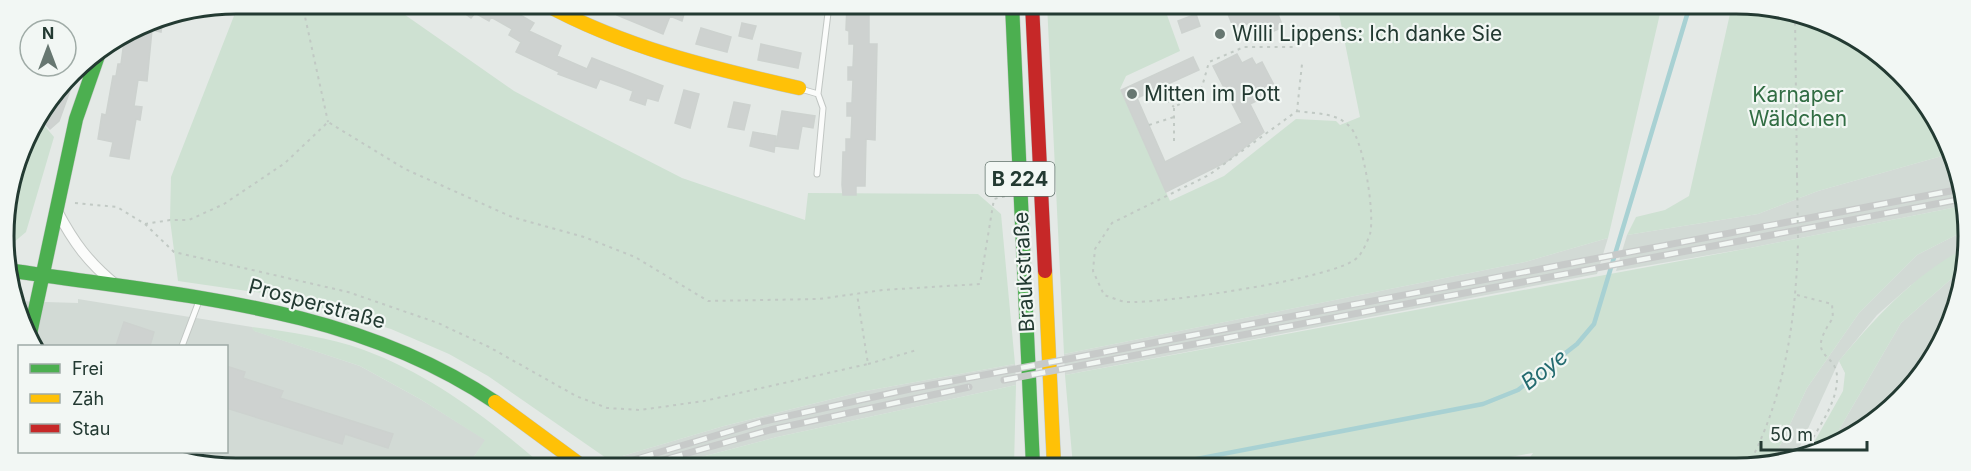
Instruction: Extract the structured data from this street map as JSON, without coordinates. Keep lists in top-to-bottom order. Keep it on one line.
{"streets":{"main road":["B 224","Braukstraße","Prosperstraße"]},"water":["Boye"],"parks":["Karnaper Wäldchen"],"places":["Willi Lippens: Ich danke Sie","Mitten im Pott"],"legend":["Frei","Zäh","Stau"],"scale_bar":"50 m","north":"top"}
